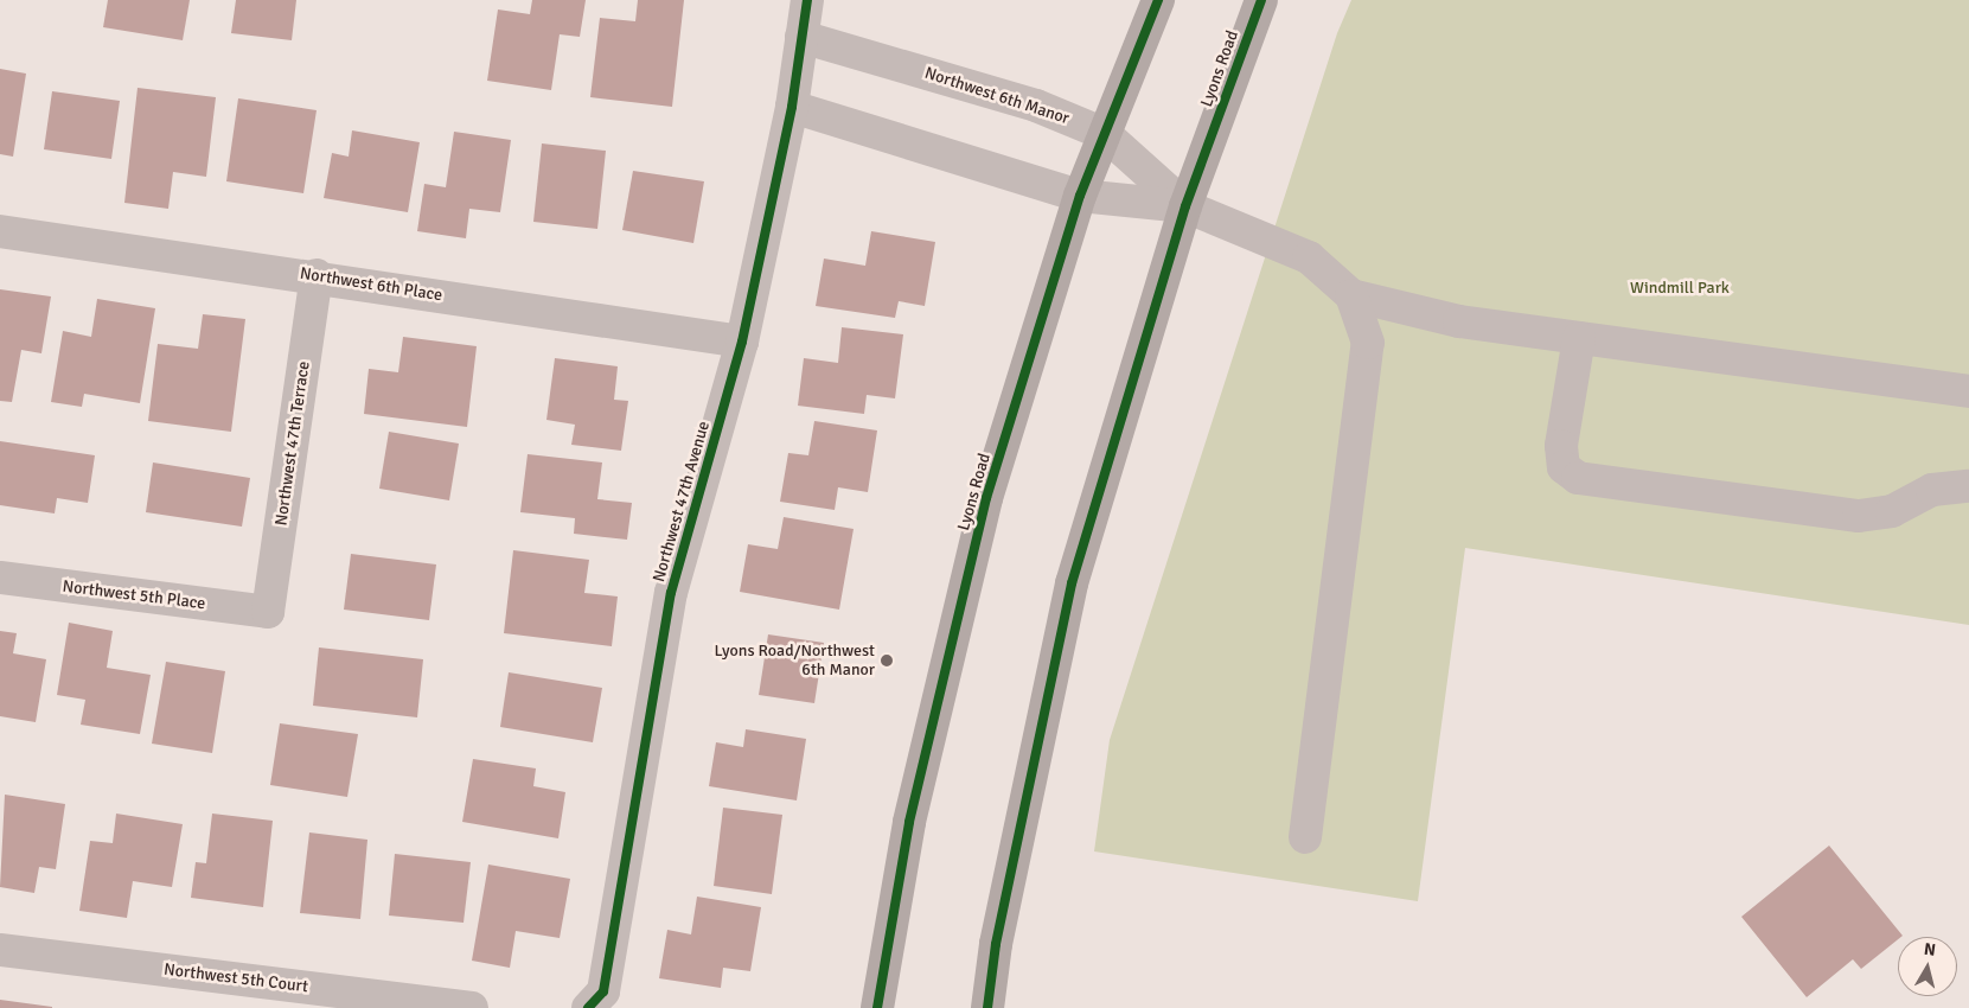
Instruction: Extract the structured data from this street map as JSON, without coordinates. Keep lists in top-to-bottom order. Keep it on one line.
{"streets":{"main road":["Lyons Road"],"street":["Northwest 6th Manor","Northwest 6th Place","Northwest 47th Terrace","Northwest 47th Avenue","Northwest 5th Place","Northwest 5th Court"]},"crossings":[["Lyons Road","Northwest 6th Manor"],["Northwest 6th Manor","Northwest 47th Avenue"],["Northwest 6th Place","Northwest 47th Terrace"],["Northwest 6th Place","Northwest 47th Avenue"],["Northwest 47th Terrace","Northwest 5th Place"]],"parks":["Windmill Park"],"places":["Lyons Road/Northwest 6th Manor"],"north":"top"}
